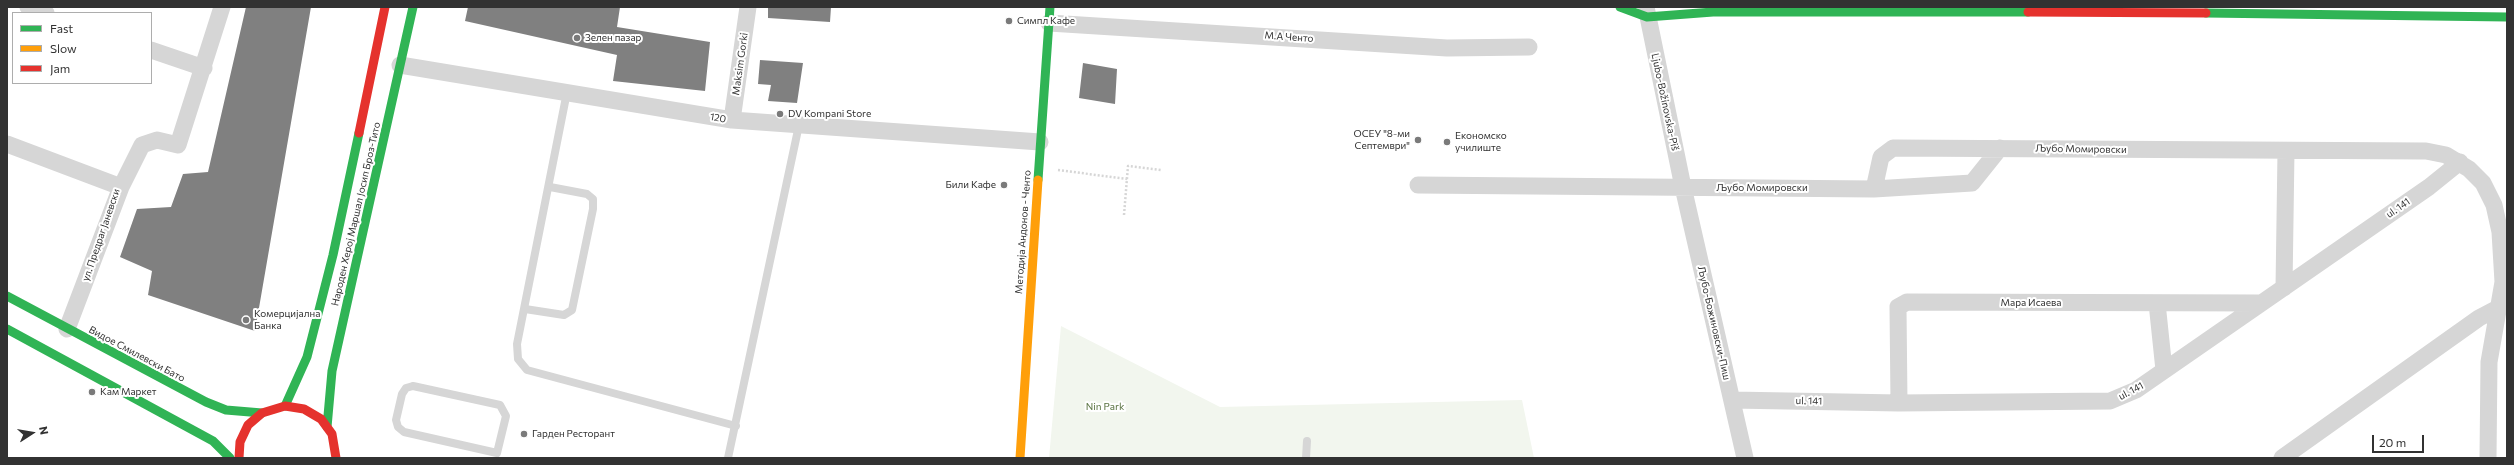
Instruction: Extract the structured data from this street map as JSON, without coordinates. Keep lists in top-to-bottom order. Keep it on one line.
{"streets":{"main road":["Народен Херој Маршал Јосип Броз-Тито","Методија Андонов - Ченто","Видое Смилевски Бато"],"street":["М.А Ченто","Maksim Gorki","Ljubo-Božinovska-Piš","120","Љубо Момировски","ul. 141","ул. Предраг Јаневски","Мара Исаева","Љубо-Божиновски-Пиш"]},"crossings":[["М.А Ченто","Методија Андонов - Ченто"],["Maksim Gorki","120"],["Ljubo-Božinovska-Piš","Љубо Момировски"],["Ljubo-Božinovska-Piš","Љубо-Божиновски-Пиш"],["120","Народен Херој Маршал Јосип Броз-Тито"],["120","Методија Андонов - Ченто"],["Љубо Момировски","ul. 141"],["Љубо Момировски","Љубо-Божиновски-Пиш"],["ul. 141","Мара Исаева"],["ul. 141","Љубо-Божиновски-Пиш"],["ул. Предраг Јаневски","Видое Смилевски Бато"]],"parks":["Nin Park"],"places":["Симпл Кафе","Зелен пазар","DV Kompani Store","ОСЕУ \"8-ми Септември\"","Економско училиште","Били Кафе","Комерцијална Банка","Кам Маркет","Гарден Ресторант"],"legend":["Fast","Slow","Jam"],"scale_bar":"20 m","north":"right"}
